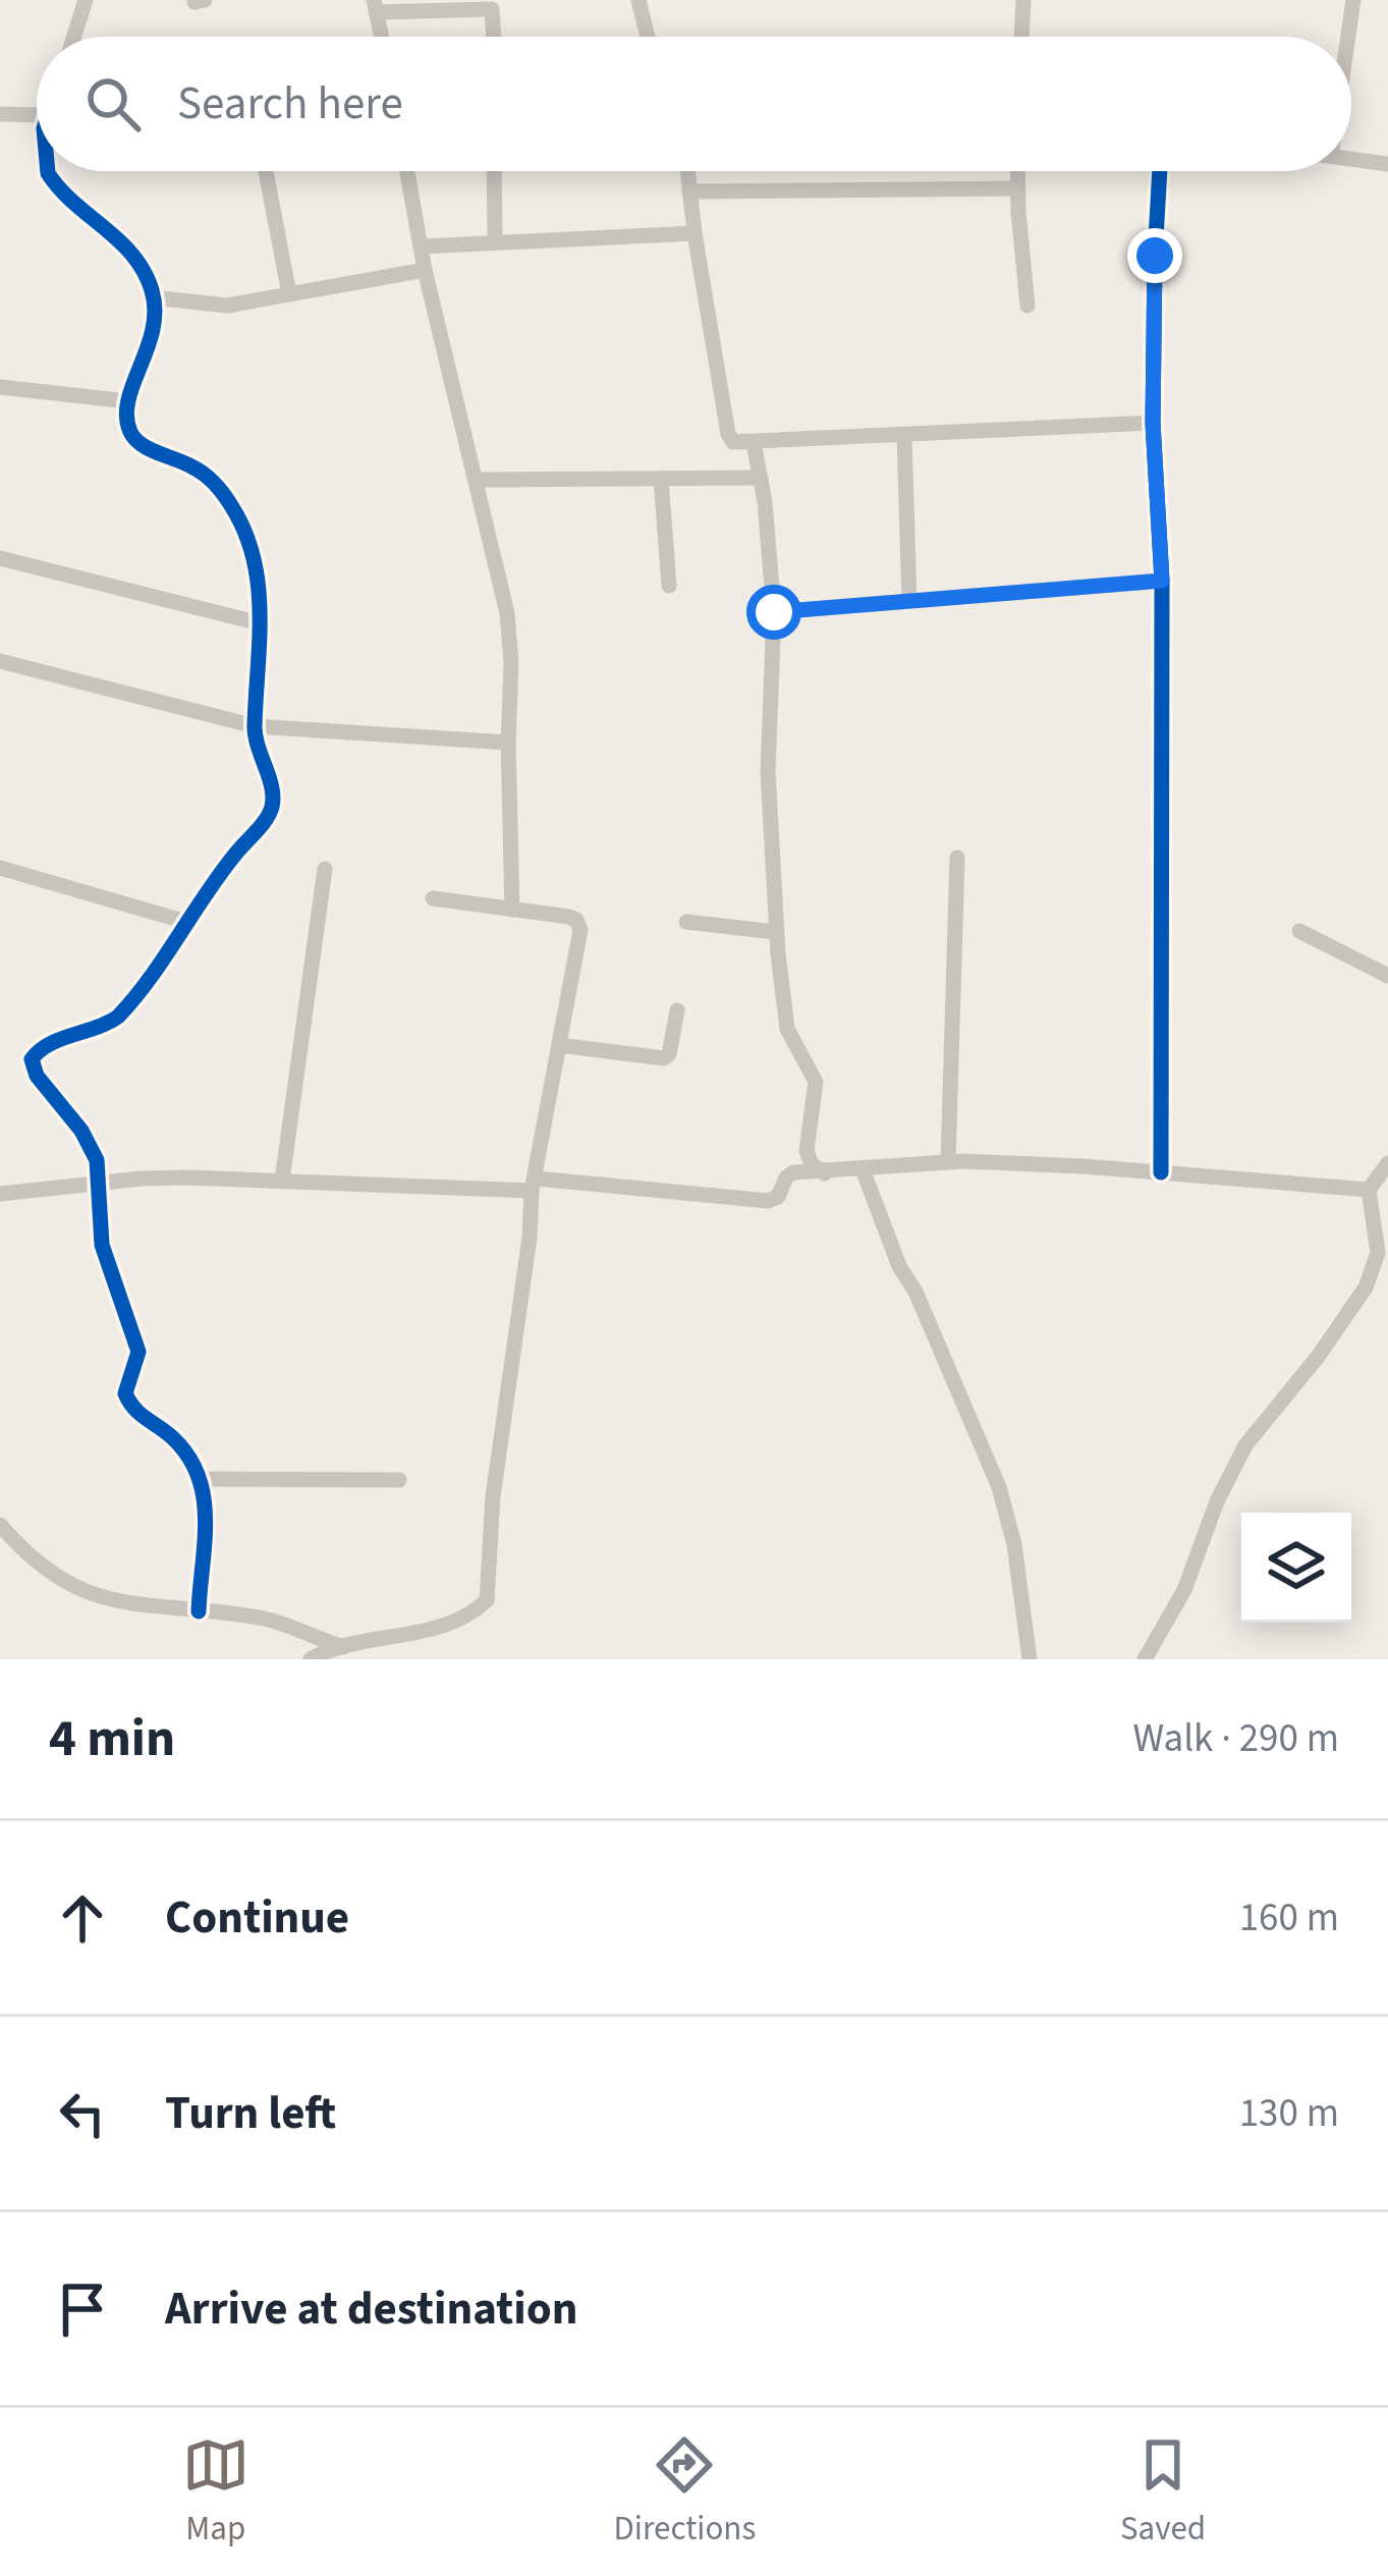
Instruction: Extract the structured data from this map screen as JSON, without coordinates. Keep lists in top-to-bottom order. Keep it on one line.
{"page":{"search":"Search here","heading":["4 min","Walk · 290 m"],"list":[["Continue","160 m"],["Turn left","130 m"],"Arrive at destination"],"nav":["Map","Directions","Saved"]}}
